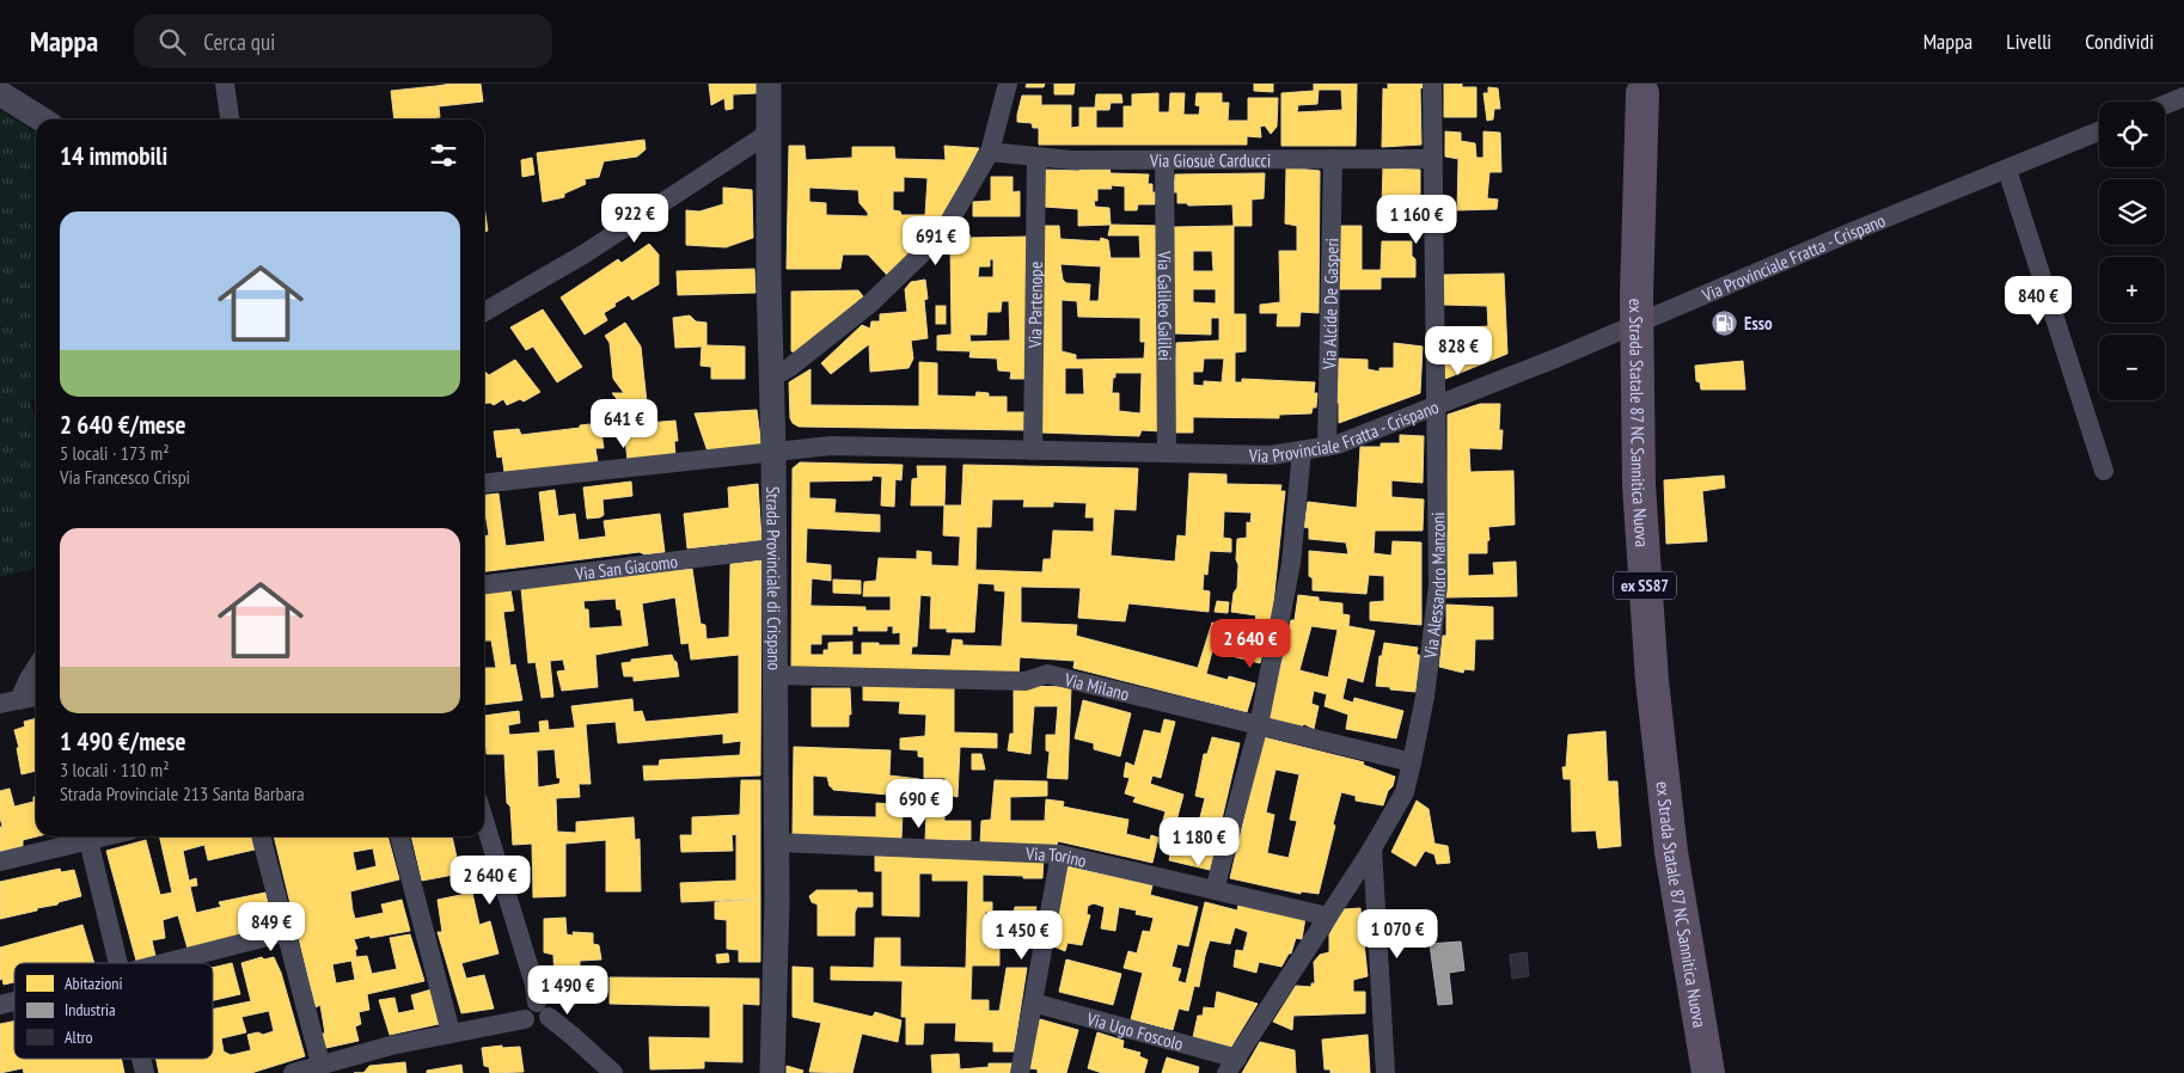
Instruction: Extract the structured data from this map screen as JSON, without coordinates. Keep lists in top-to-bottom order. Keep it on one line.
{"streets":{"highway":["ex Strada Statale 87 NC Sannitica Nuova","ex SS87"],"street":["Via Giosuè Carducci","Via Provinciale Fratta - Crispano","Via Alcide De Gasperi","Via Partenope","Via Galileo Galilei","Via San Giacomo","Strada Provinciale di Crispano","Via Alessandro Manzoni","Via Milano","Via Torino","Via Ugo Foscolo"]},"crossings":[["Via Giosuè Carducci","Via Alcide De Gasperi"],["Via Giosuè Carducci","Via Partenope"],["Via Giosuè Carducci","Via Galileo Galilei"],["Via Giosuè Carducci","Via Alessandro Manzoni"],["Via Provinciale Fratta - Crispano","Via Alcide De Gasperi"],["Via Provinciale Fratta - Crispano","Via Partenope"],["Via Provinciale Fratta - Crispano","Via Galileo Galilei"],["Via Provinciale Fratta - Crispano","Strada Provinciale di Crispano"],["Via Provinciale Fratta - Crispano","Via Alessandro Manzoni"],["Via San Giacomo","Strada Provinciale di Crispano"],["Strada Provinciale di Crispano","Via Milano"],["Strada Provinciale di Crispano","Via Torino"],["Via Alessandro Manzoni","Via Milano"],["Via Alessandro Manzoni","Via Torino"],["Via Alessandro Manzoni","Via Ugo Foscolo"]],"places":{"fuel station":["Esso"]},"legend":["Abitazioni","Industria","Altro"],"page":{"header":"Mappa","search":"Cerca qui","nav":["Mappa","Livelli","Condividi"],"map_buttons":["+","−"],"heading":"14 immobili","list":[{"name":"2 640 €/mese","note":"5 locali · 173 m² · Via Francesco Crispi"},{"name":"1 490 €/mese","note":"3 locali · 110 m² · Strada Provinciale 213 Santa Barbara"}],"price":["922 €","1 160 €","691 €","840 €","828 €","641 €","2 640 €","690 €","1 180 €","2 640 €","849 €","1 070 €","1 450 €","1 490 €"]}}
